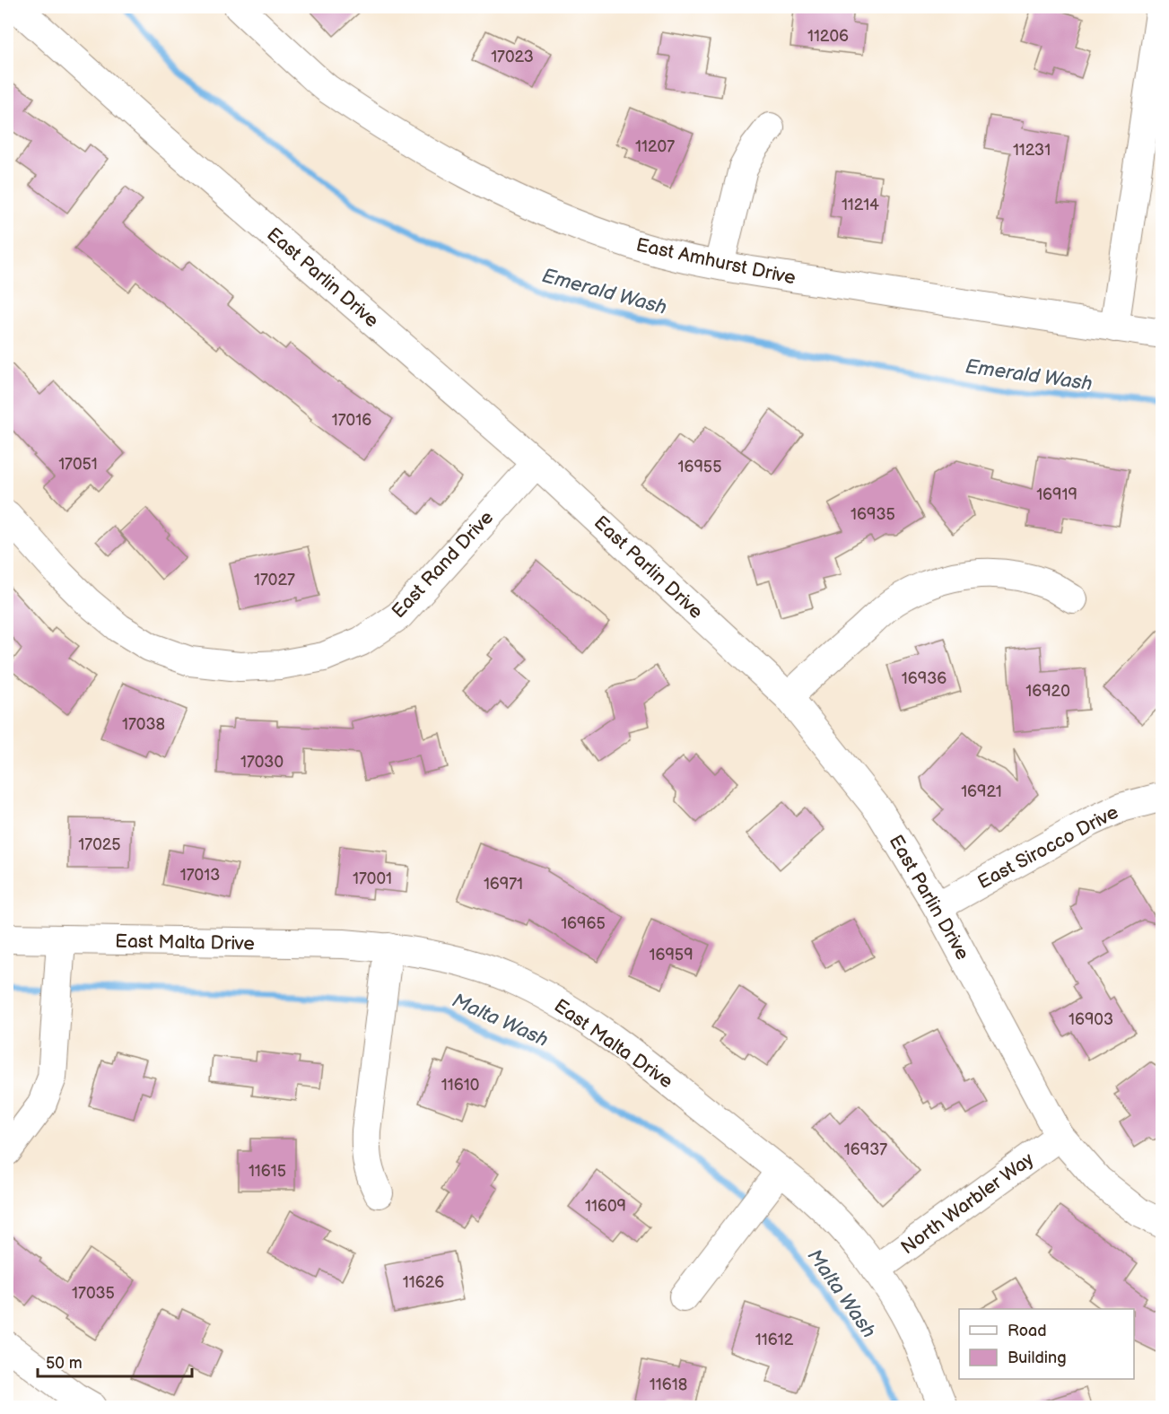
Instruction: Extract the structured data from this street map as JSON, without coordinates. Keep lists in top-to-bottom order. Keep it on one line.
{"streets":{"street":["East Amhurst Drive","East Parlin Drive","East Rand Drive","East Sirocco Drive","East Malta Drive","North Warbler Way"]},"crossings":[["East Parlin Drive","East Rand Drive"],["East Parlin Drive","East Sirocco Drive"],["East Parlin Drive","North Warbler Way"],["East Malta Drive","North Warbler Way"]],"water":["Emerald Wash","Malta Wash"],"house_numbers":["11206","17023","11207","11231","11214","17016","17051","16955","16919","16935","17027","16936","16920","17038","17030","16921","17025","17013","17001","16971","16965","16959","16903","11610","16937","11615","11609","11626","17035","11612","11618"],"legend":["Road","Building"],"scale_bar":"50 m"}
